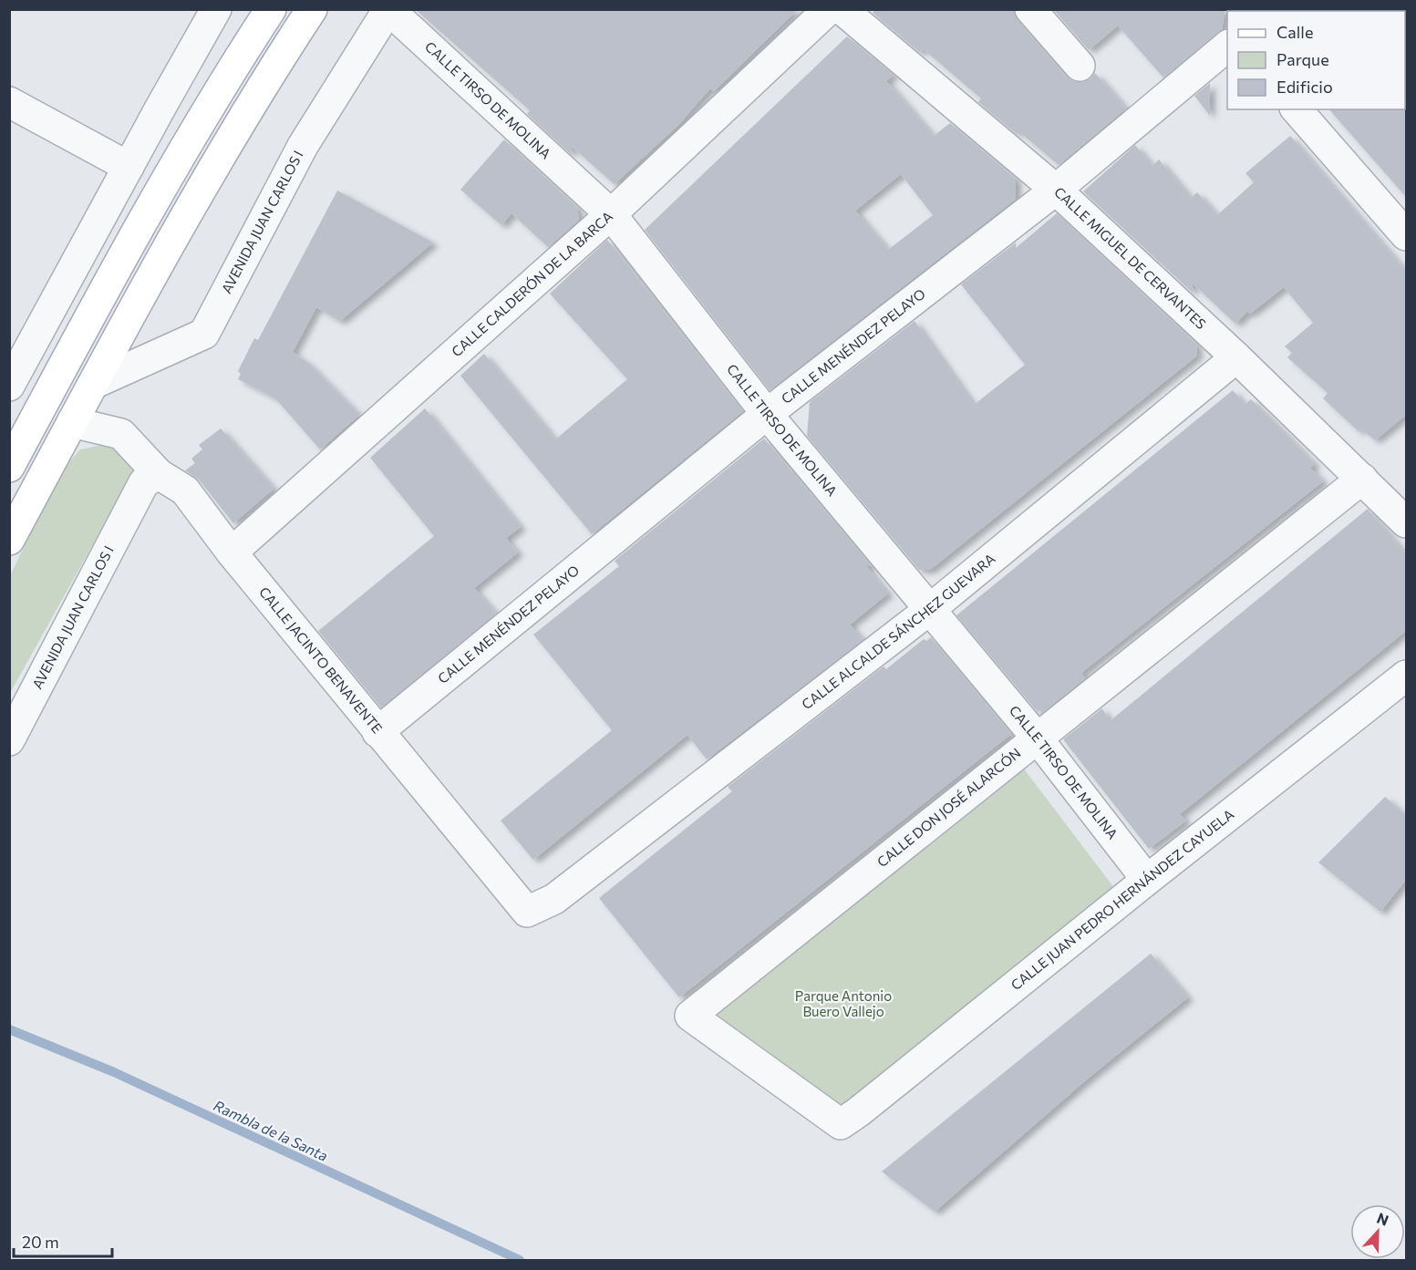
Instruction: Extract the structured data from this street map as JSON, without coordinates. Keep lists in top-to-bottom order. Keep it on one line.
{"streets":{"street":["CALLE TIRSO DE MOLINA","AVENIDA JUAN CARLOS I","CALLE MIGUEL DE CERVANTES","CALLE CALDERÓN DE LA BARCA","CALLE MENÉNDEZ PELAYO","CALLE ALCALDE SÁNCHEZ GUEVARA","CALLE JACINTO BENAVENTE","CALLE DON JOSÉ ALARCÓN","CALLE JUAN PEDRO HERNÁNDEZ CAYUELA"]},"crossings":[["CALLE TIRSO DE MOLINA","AVENIDA JUAN CARLOS I"],["CALLE TIRSO DE MOLINA","CALLE CALDERÓN DE LA BARCA"],["CALLE TIRSO DE MOLINA","CALLE MENÉNDEZ PELAYO"],["CALLE TIRSO DE MOLINA","CALLE ALCALDE SÁNCHEZ GUEVARA"],["CALLE TIRSO DE MOLINA","CALLE DON JOSÉ ALARCÓN"],["CALLE TIRSO DE MOLINA","CALLE JUAN PEDRO HERNÁNDEZ CAYUELA"],["AVENIDA JUAN CARLOS I","CALLE JACINTO BENAVENTE"],["CALLE MIGUEL DE CERVANTES","CALLE MENÉNDEZ PELAYO"],["CALLE MIGUEL DE CERVANTES","CALLE ALCALDE SÁNCHEZ GUEVARA"],["CALLE MIGUEL DE CERVANTES","CALLE DON JOSÉ ALARCÓN"],["CALLE CALDERÓN DE LA BARCA","CALLE JACINTO BENAVENTE"],["CALLE MENÉNDEZ PELAYO","CALLE JACINTO BENAVENTE"],["CALLE ALCALDE SÁNCHEZ GUEVARA","CALLE JACINTO BENAVENTE"],["CALLE DON JOSÉ ALARCÓN","CALLE JUAN PEDRO HERNÁNDEZ CAYUELA"]],"water":["Rambla de la Santa"],"parks":["Parque Antonio Buero Vallejo"],"legend":["Calle","Parque","Edificio"],"scale_bar":"20 m","north":"top"}
